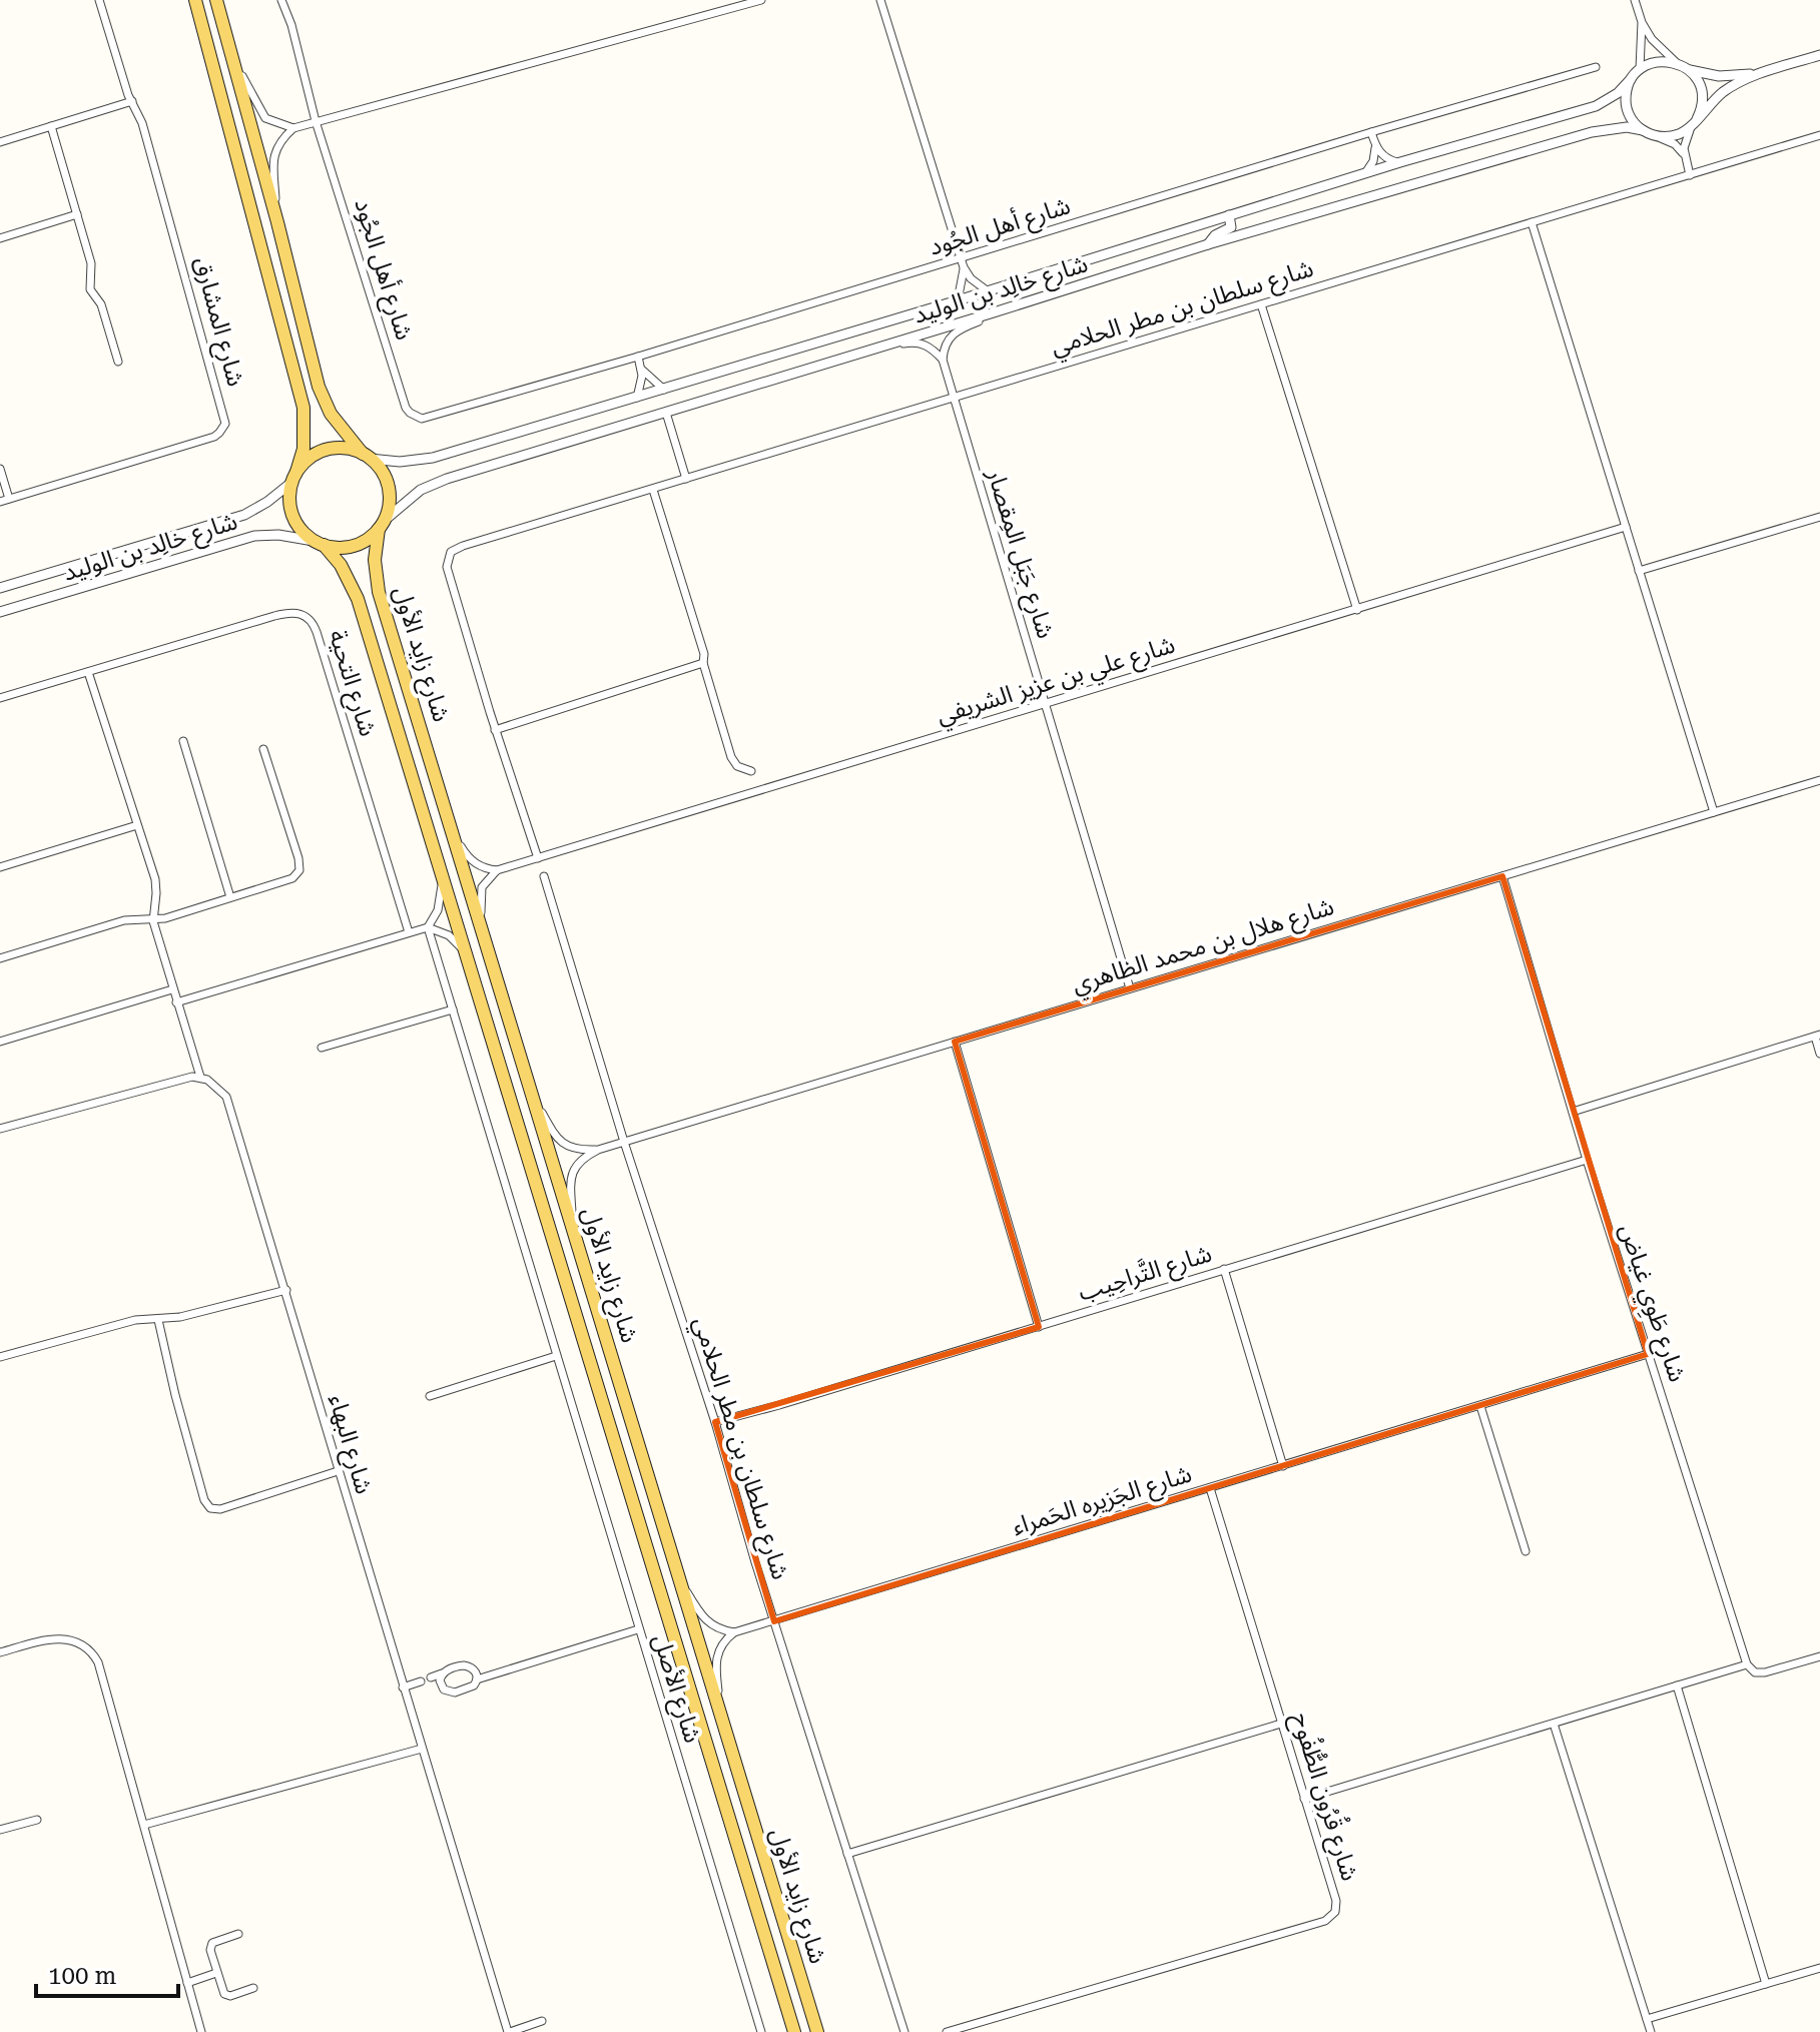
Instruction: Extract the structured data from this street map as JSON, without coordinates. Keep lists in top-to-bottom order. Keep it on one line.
{"streets":{"main road":["شارع زايد الأول"],"street":["شارع أهل الجُود","شارع خالِد بن الوليد","شارع سلطان بن مطر الحلامي","شارع المشارق","شارع جَبَل المِقصار","شارع علي بن عزيز الشريفي","شارع التحية","شارع هلال بن محمد الظاهري","شارع التَّراحِيب","شارع طَوِي غياض","شارع البهاء","شارع الجَزيره الحَمراء","شارع الأصل","شارع قُرُون الطُّفُوح"]},"crossings":[["شارع خالِد بن الوليد","شارع زايد الأول"],["شارع سلطان بن مطر الحلامي","شارع جَبَل المِقصار"],["شارع سلطان بن مطر الحلامي","شارع علي بن عزيز الشريفي"],["شارع سلطان بن مطر الحلامي","شارع هلال بن محمد الظاهري"],["شارع سلطان بن مطر الحلامي","شارع التَّراحِيب"],["شارع سلطان بن مطر الحلامي","شارع الجَزيره الحَمراء"],["شارع جَبَل المِقصار","شارع علي بن عزيز الشريفي"],["شارع جَبَل المِقصار","شارع هلال بن محمد الظاهري"],["شارع زايد الأول","شارع هلال بن محمد الظاهري"],["شارع هلال بن محمد الظاهري","شارع طَوِي غياض"],["شارع التَّراحِيب","شارع طَوِي غياض"],["شارع طَوِي غياض","شارع الجَزيره الحَمراء"],["شارع الجَزيره الحَمراء","شارع قُرُون الطُّفُوح"]],"scale_bar":"100 m"}
